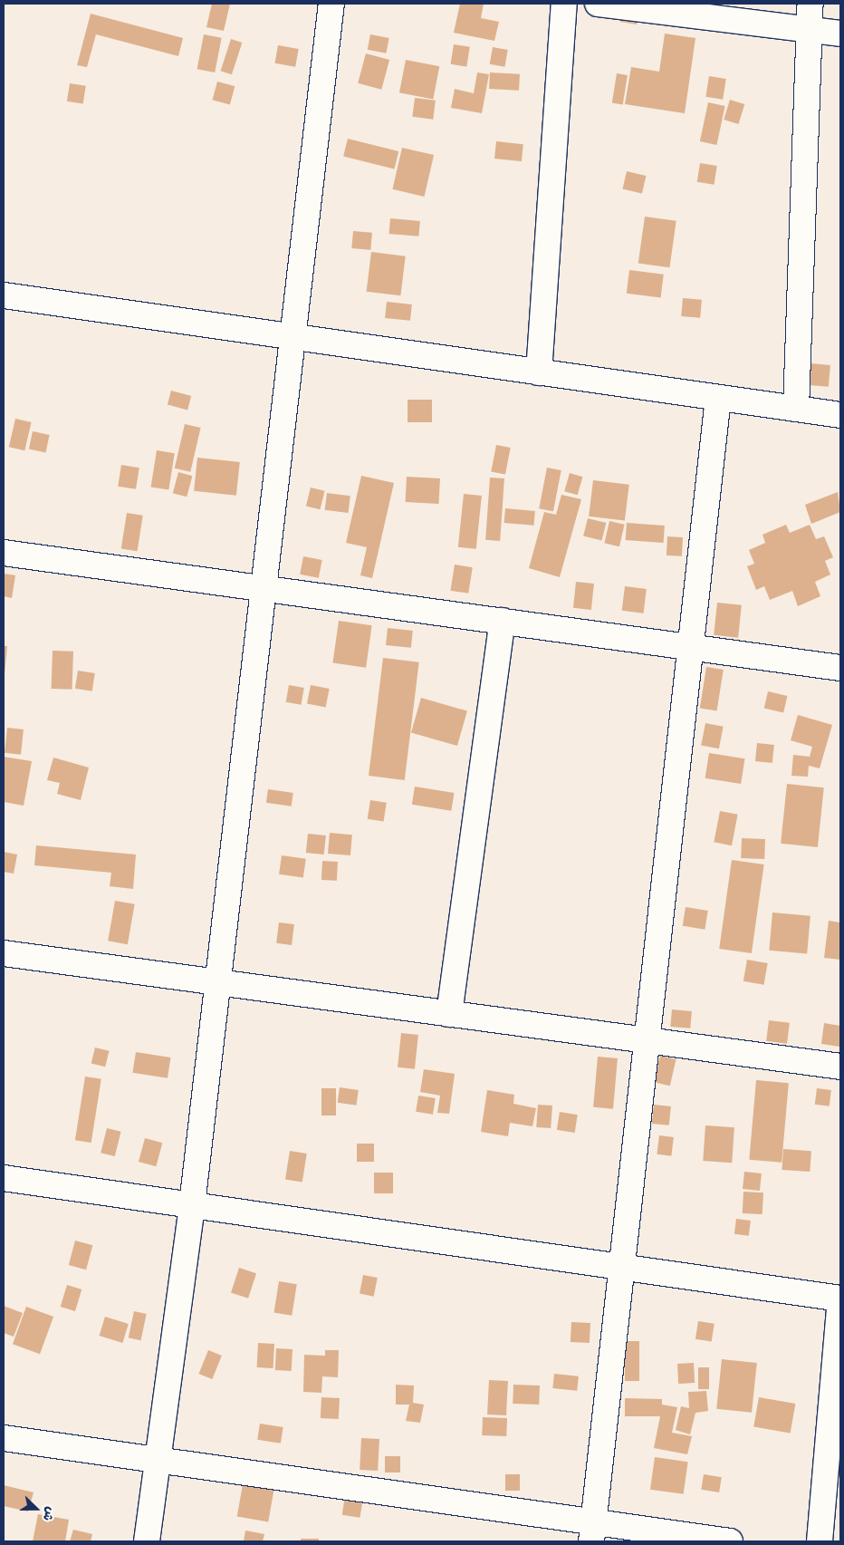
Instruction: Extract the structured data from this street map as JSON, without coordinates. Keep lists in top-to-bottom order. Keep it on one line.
{"north":"right"}
